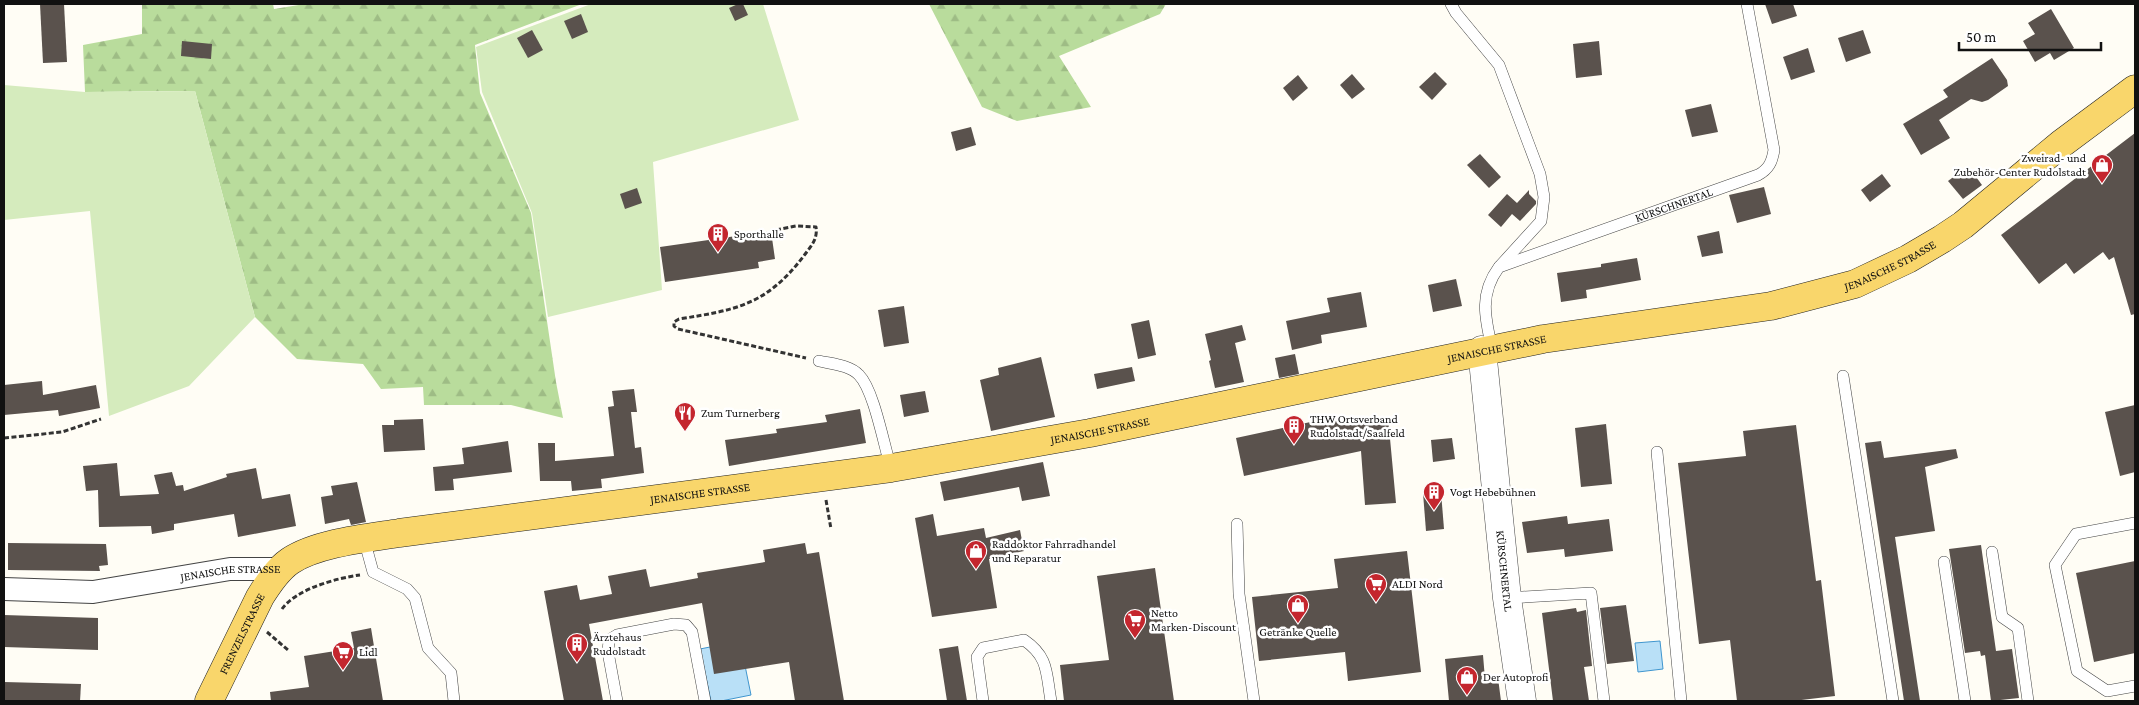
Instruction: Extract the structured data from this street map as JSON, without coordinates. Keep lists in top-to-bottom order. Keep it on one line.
{"streets":{"main road":["JENAISCHE STRASSE","FRENZELSTRASSE"],"street":["KÜRSCHNERTAL"]},"crossings":[["KÜRSCHNERTAL","JENAISCHE STRASSE"],["JENAISCHE STRASSE","FRENZELSTRASSE"]],"places":{"shop":["Zweirad- und Zubehör-Center Rudolstadt","Raddoktor Fahrradhandel und Reparatur","Getränke Quelle","Der Autoprofi"],"building":["Sporthalle","THW Ortsverband Rudolstadt/Saalfeld","Vogt Hebebühnen","Ärztehaus Rudolstadt"],"restaurant":["Zum Turnerberg"],"supermarket":["ALDI Nord","Netto Marken-Discount","Lidl"]},"scale_bar":"50 m"}
